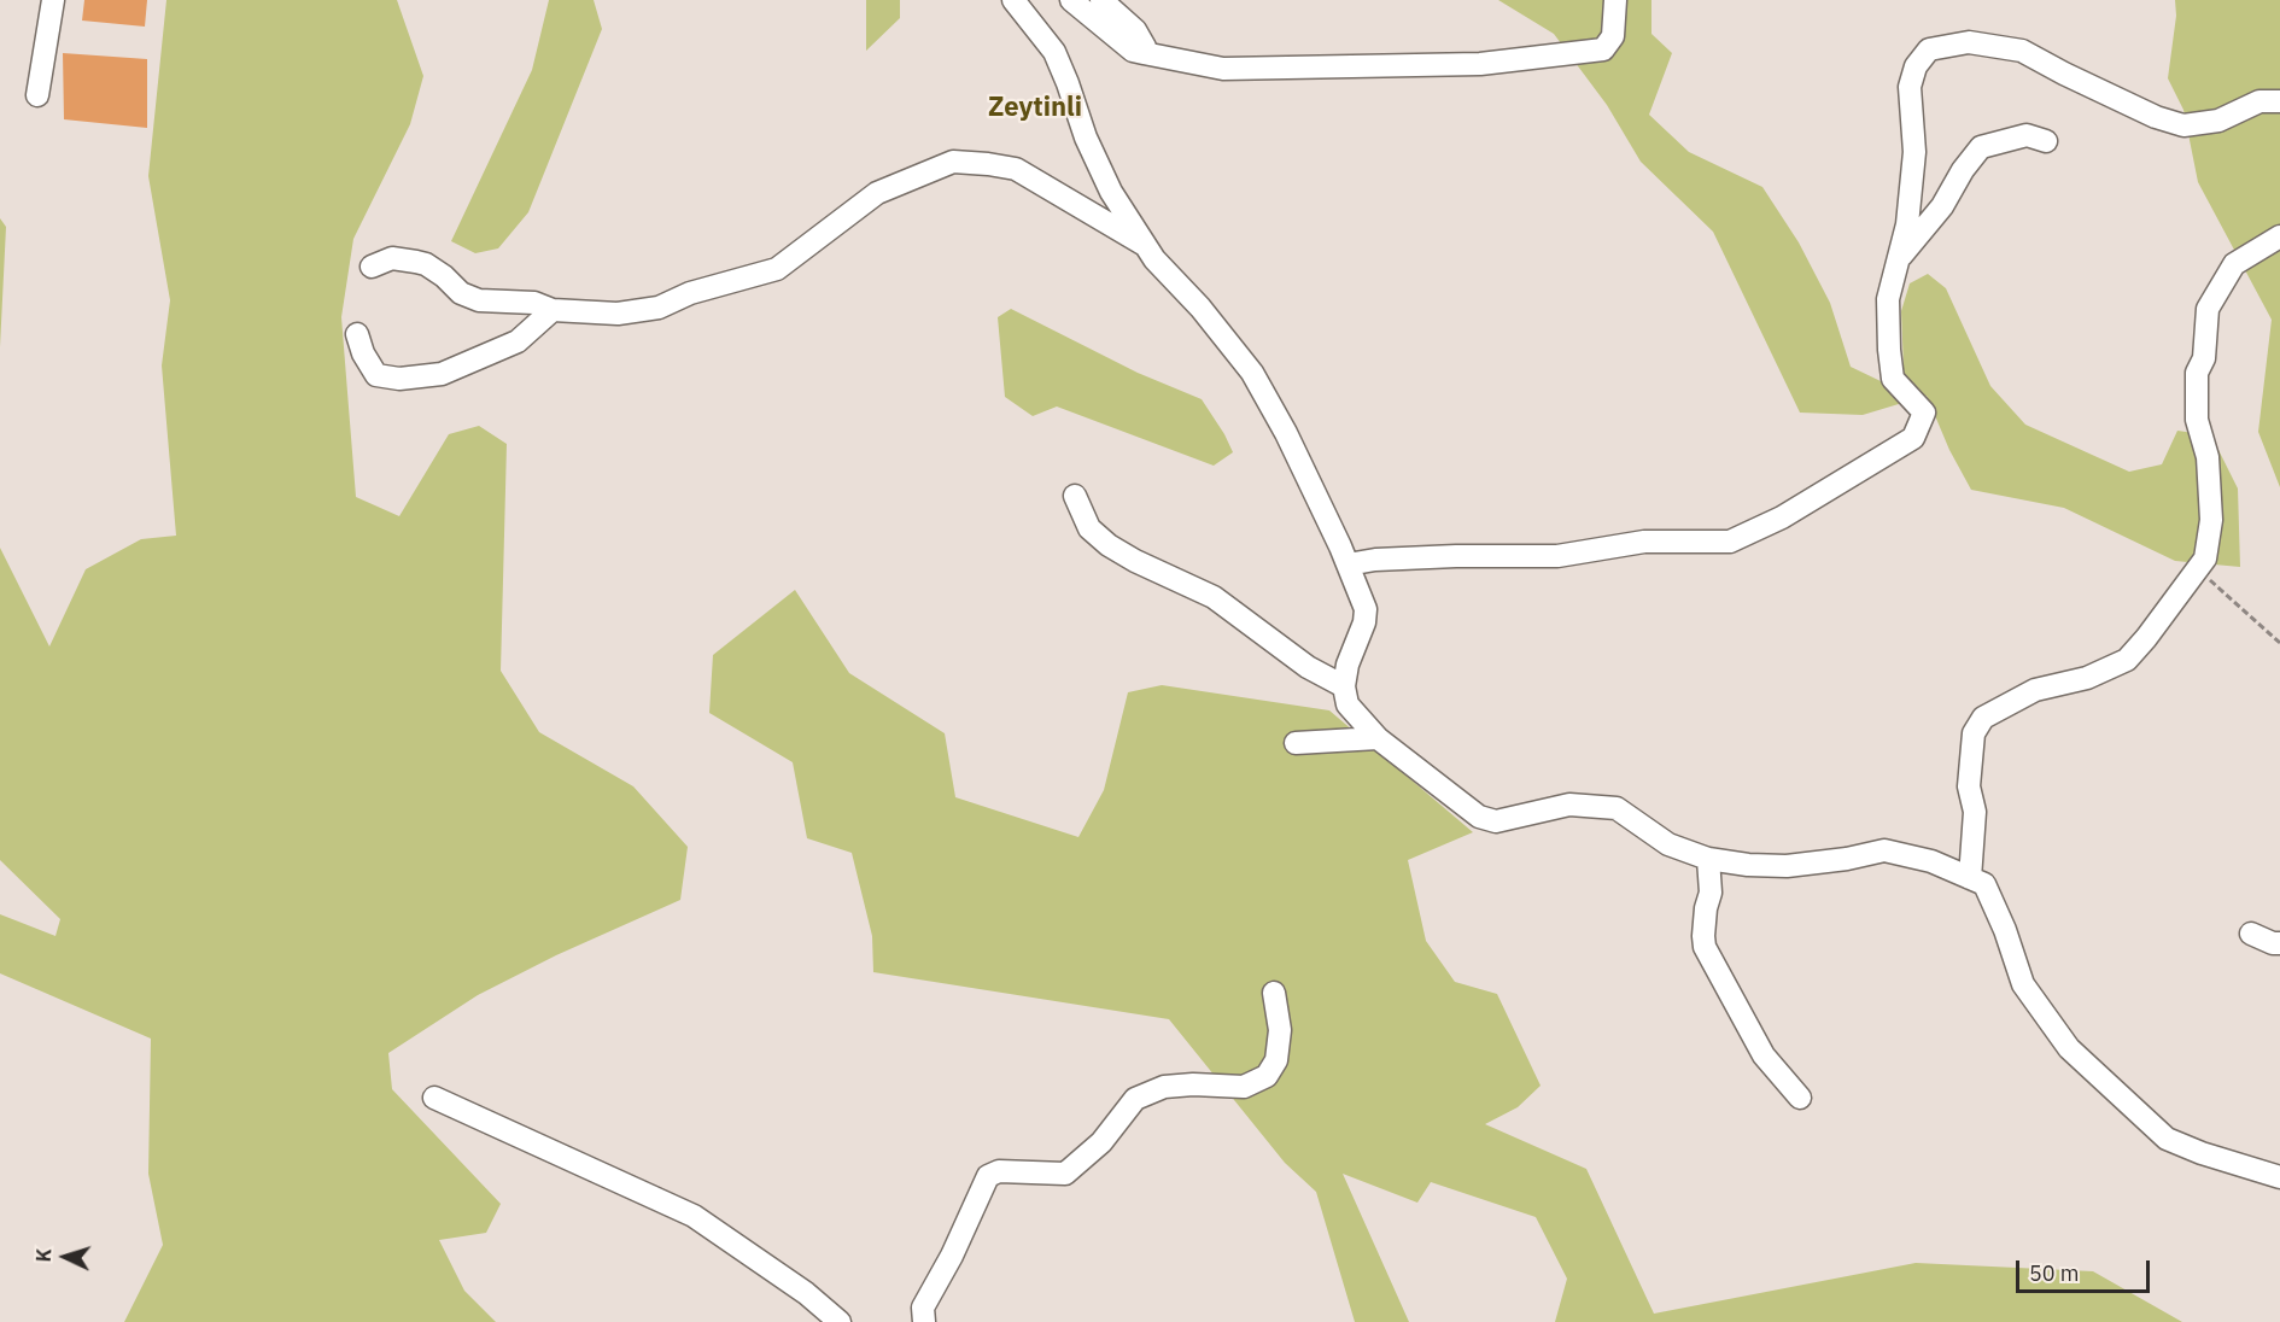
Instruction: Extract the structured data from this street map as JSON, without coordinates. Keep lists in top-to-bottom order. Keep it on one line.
{"districts":["Zeytinli"],"scale_bar":"50 m","north":"left"}
